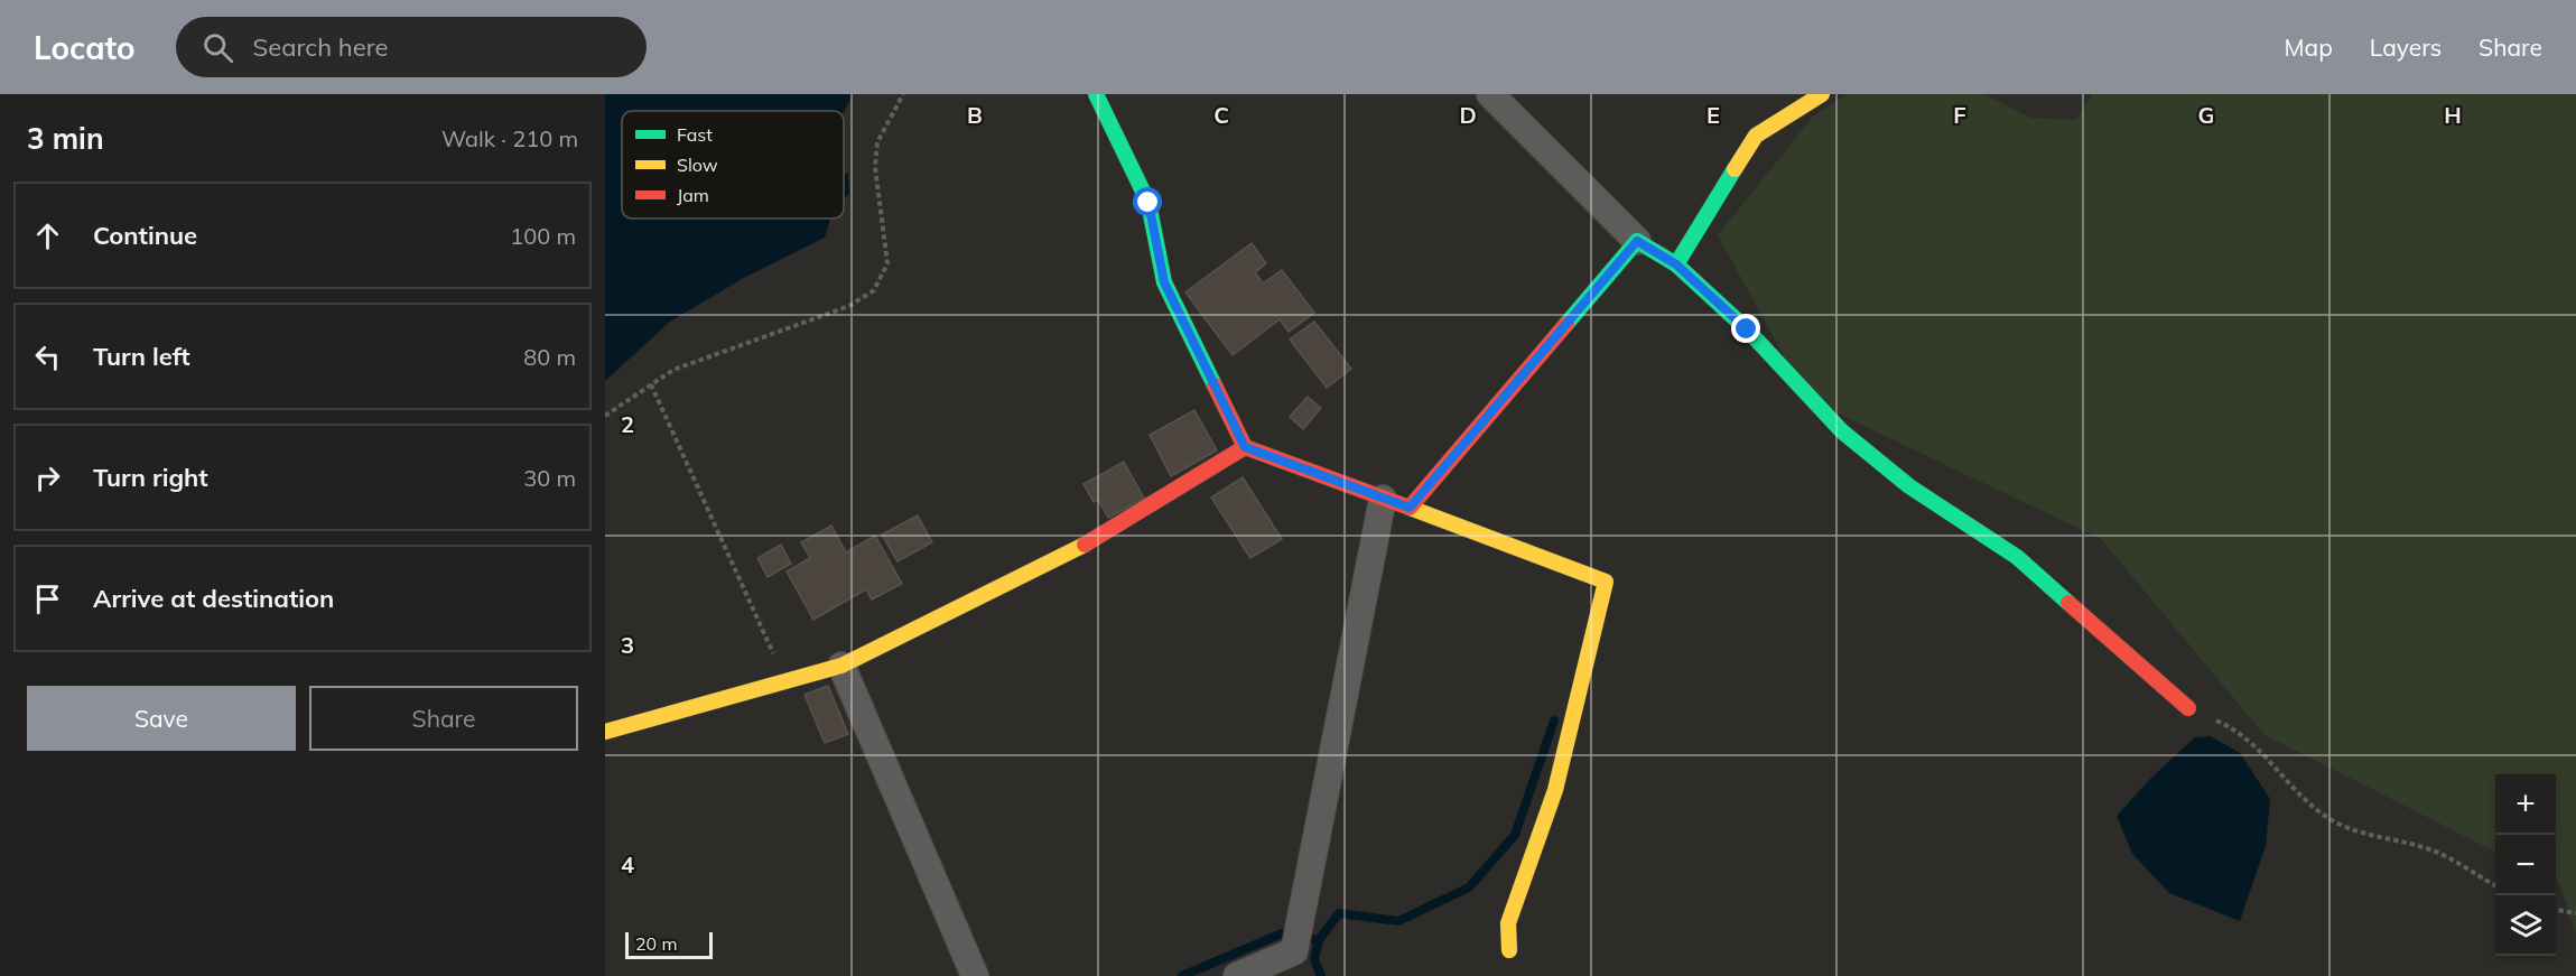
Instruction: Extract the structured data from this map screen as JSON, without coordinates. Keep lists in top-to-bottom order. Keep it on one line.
{"legend":["Fast","Slow","Jam"],"scale_bar":"20 m","page":{"header":"Locato","search":"Search here","nav":["Map","Layers","Share"],"heading":["3 min","Walk · 210 m"],"list":[["Continue","100 m"],["Turn left","80 m"],["Turn right","30 m"],"Arrive at destination"],"buttons":["Save","Share"],"map_buttons":["+","−"],"scale":"20 m"},"grid":{"columns":["B","C","D","E","F","G","H"],"rows":["2","3","4"]}}
